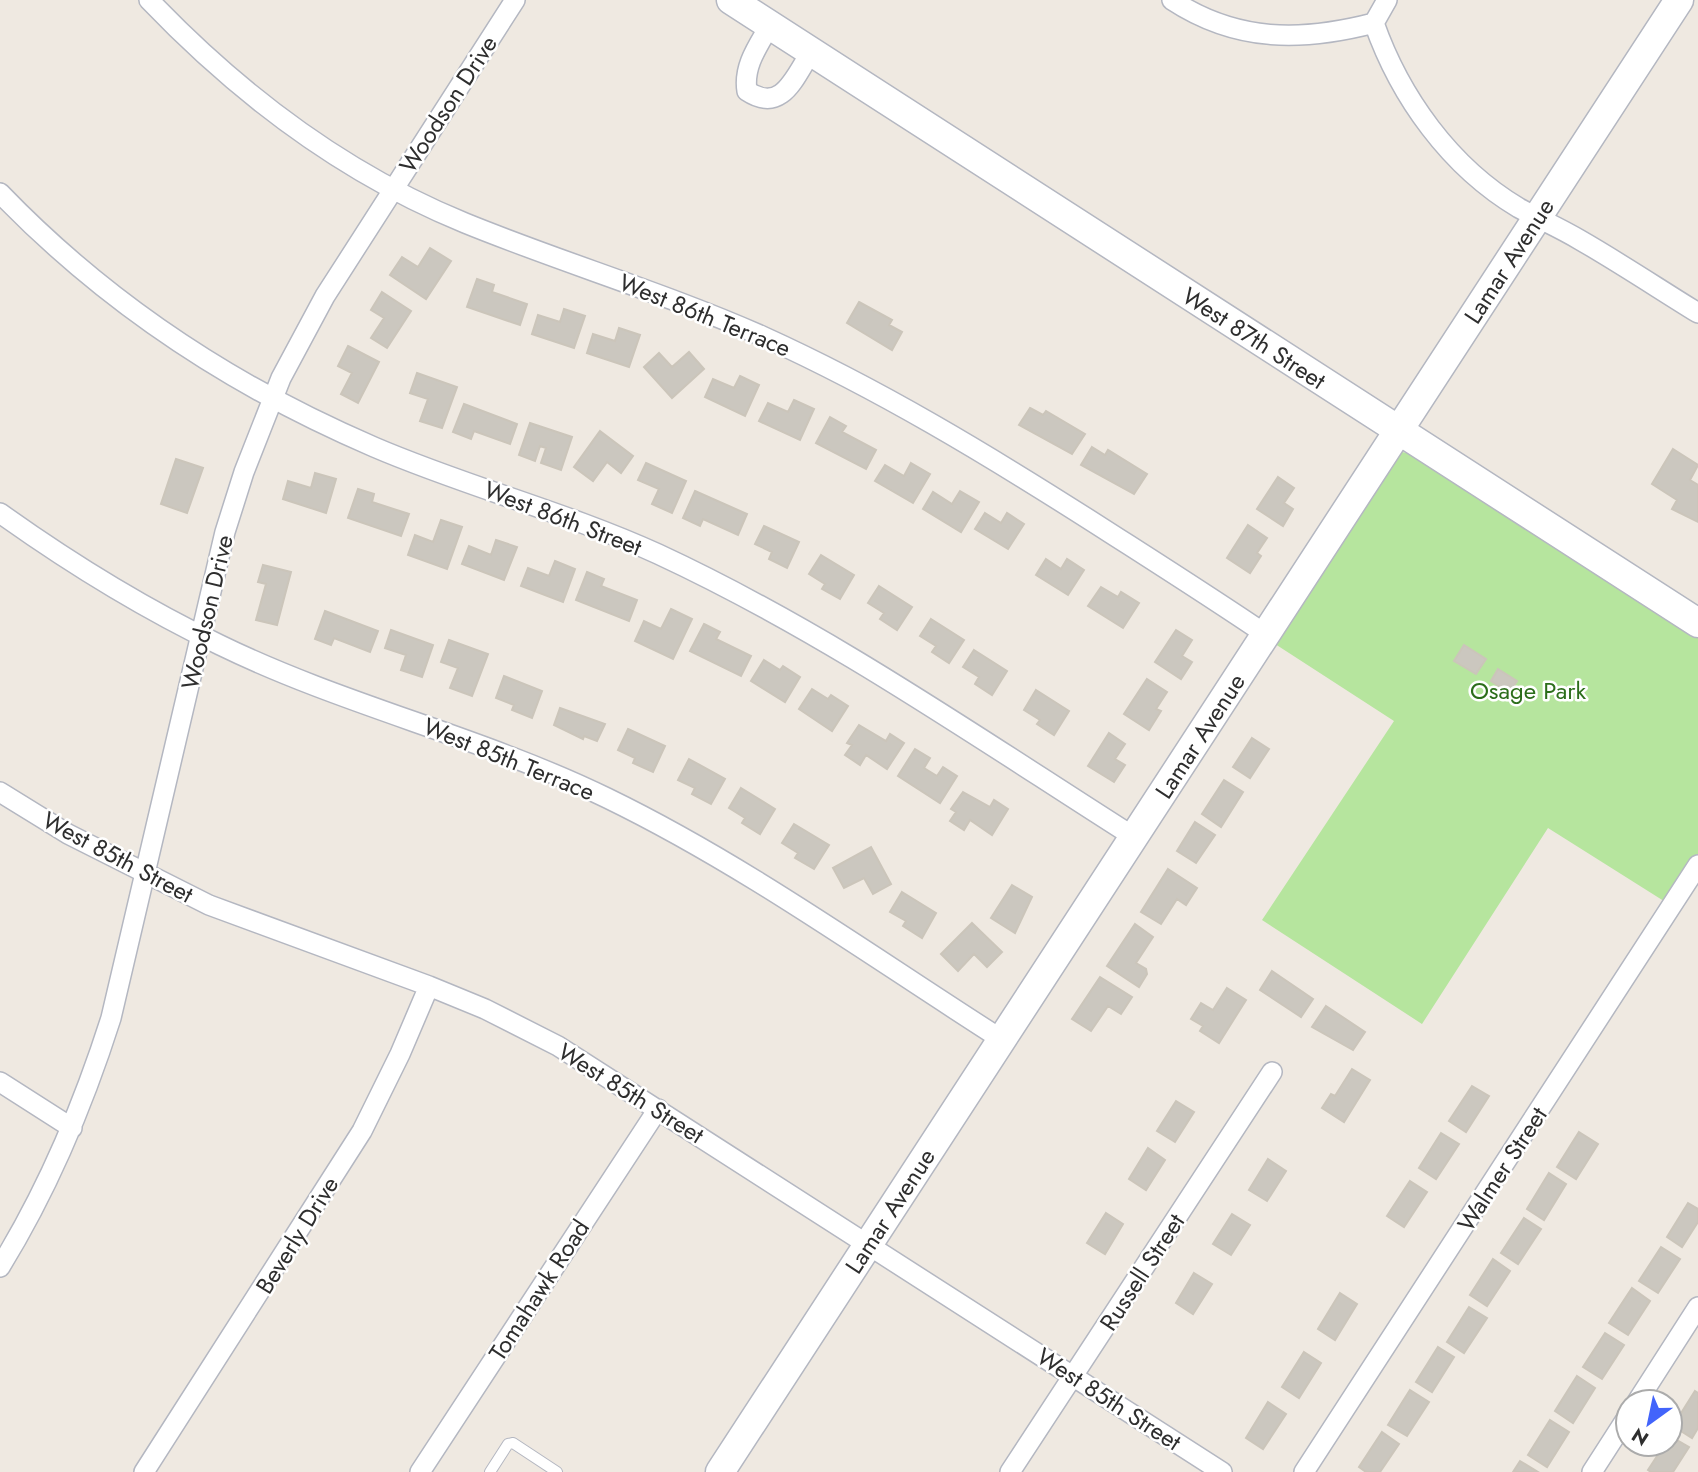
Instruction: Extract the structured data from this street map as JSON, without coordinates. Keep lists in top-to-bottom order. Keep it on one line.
{"streets":{"street":["Woodson Drive","Lamar Avenue","West 86th Terrace","West 87th Street","West 86th Street","West 85th Terrace","West 85th Street","Walmer Street","Beverly Drive","Russell Street","Tomahawk Road"]},"crossings":[["Woodson Drive","West 86th Terrace"],["Woodson Drive","West 86th Street"],["Woodson Drive","West 85th Terrace"],["Woodson Drive","West 85th Street"],["Lamar Avenue","West 86th Terrace"],["Lamar Avenue","West 87th Street"],["Lamar Avenue","West 86th Street"],["Lamar Avenue","West 85th Terrace"],["Lamar Avenue","West 85th Street"],["West 85th Street","Beverly Drive"],["West 85th Street","Russell Street"],["West 85th Street","Tomahawk Road"]],"parks":["Osage Park"],"north":"bottom left"}
